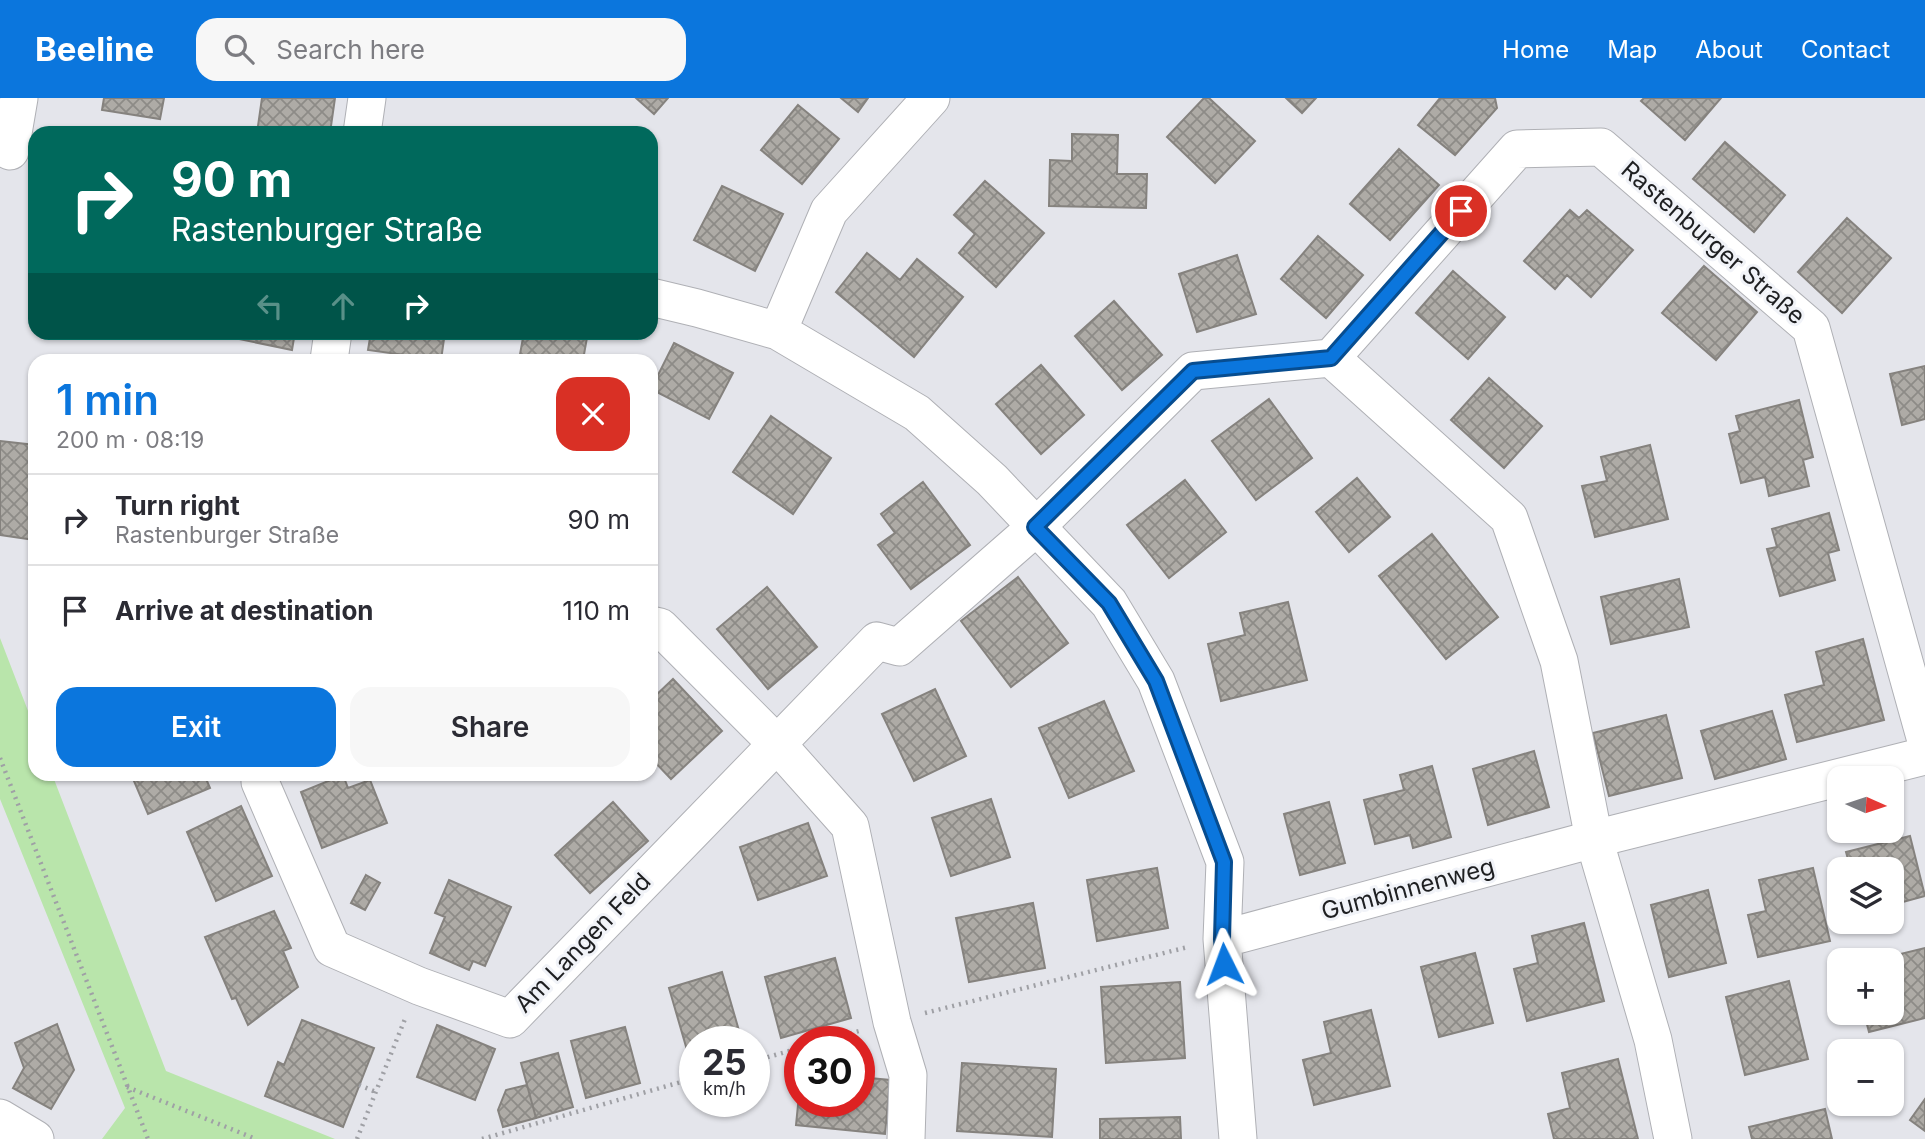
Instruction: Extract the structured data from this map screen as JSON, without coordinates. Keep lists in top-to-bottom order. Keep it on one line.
{"streets":{"street":["Rastenburger Straße","Gumbinnenweg","Am Langen Feld"]},"north":"right","page":{"header":"Beeline","search":"Search here","nav":["Home","Map","About","Contact"],"turn":["90 m","Rastenburger Straße"],"heading":["1 min","200 m · 08:19"],"list":[{"name":"Turn right","note":"Rastenburger Straße","value":"90 m"},{"name":"Arrive at destination","value":"110 m"}],"buttons":["Exit","Share"],"map_buttons":["+","−"],"speed":"25 km/h","limit":"30"}}
